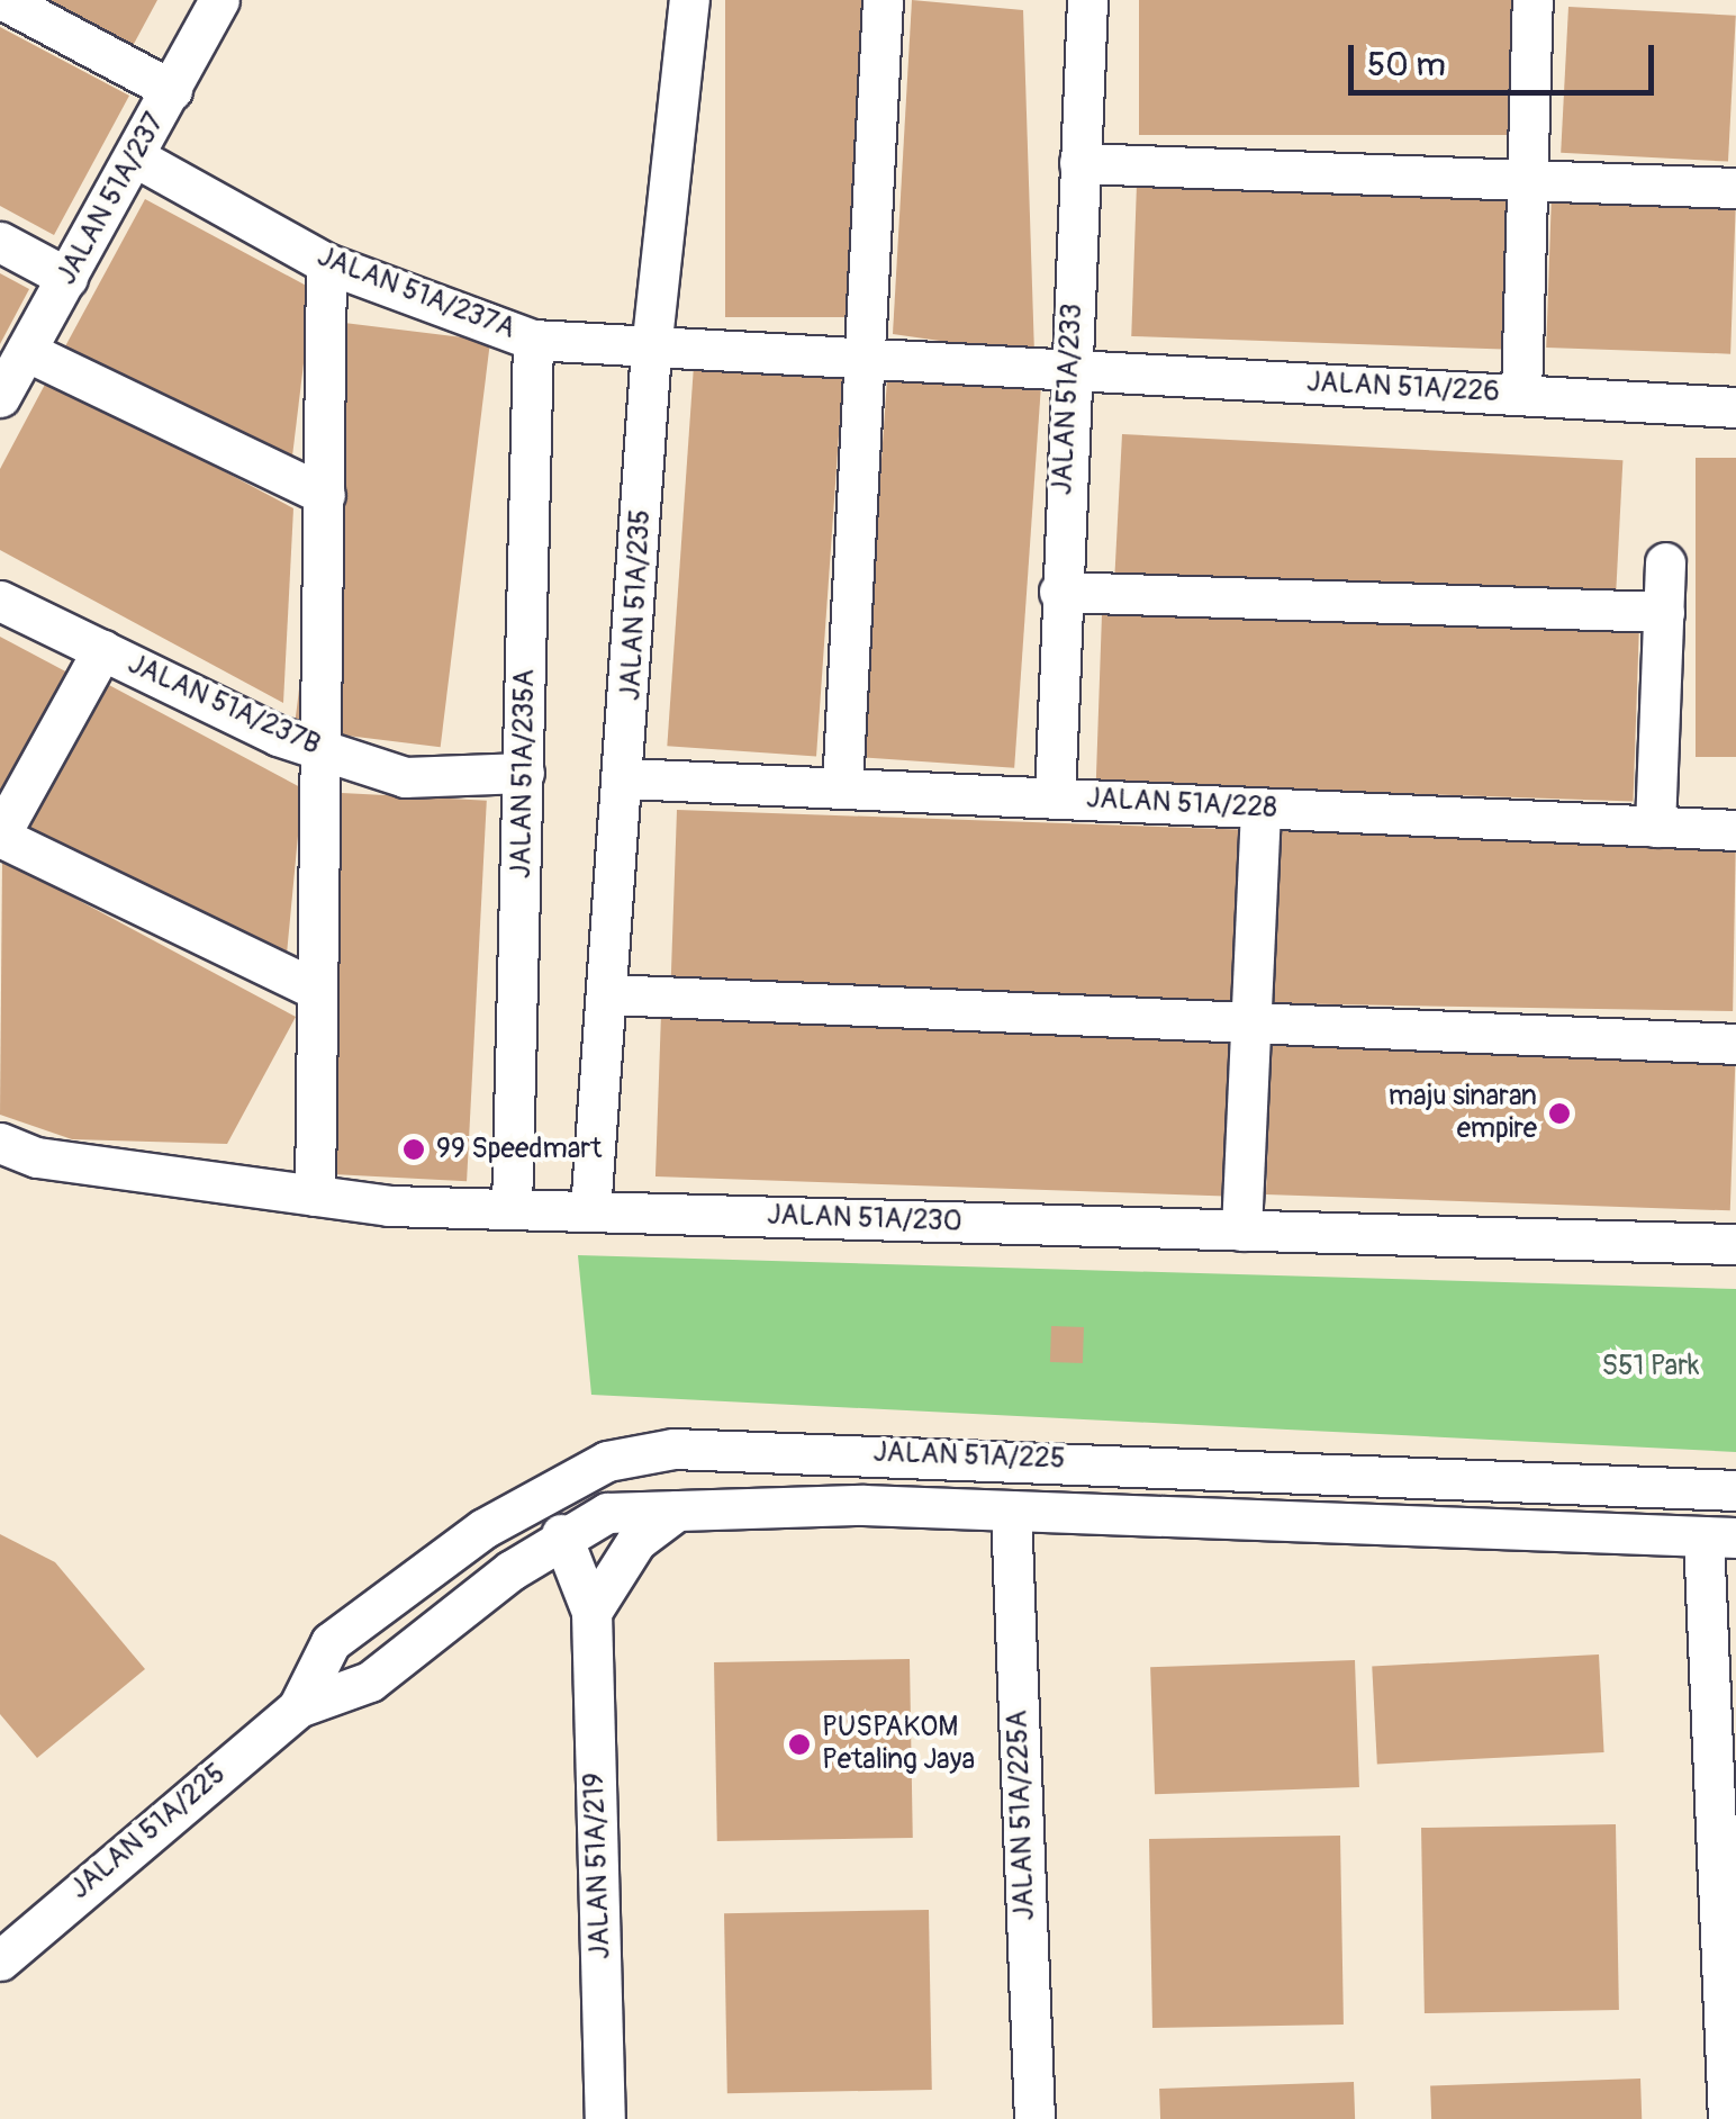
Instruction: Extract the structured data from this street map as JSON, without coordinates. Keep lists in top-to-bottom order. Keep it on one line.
{"streets":{"street":["JALAN 51A/237","JALAN 51A/237A","JALAN 51A/226","JALAN 51A/233","JALAN 51A/235","JALAN 51A/237B","JALAN 51A/235A","JALAN 51A/228","JALAN 51A/230","JALAN 51A/225","JALAN 51A/225A","JALAN 51A/219"]},"crossings":[["JALAN 51A/237","JALAN 51A/237A"],["JALAN 51A/237A","JALAN 51A/226"],["JALAN 51A/237A","JALAN 51A/235"],["JALAN 51A/237A","JALAN 51A/235A"],["JALAN 51A/226","JALAN 51A/233"],["JALAN 51A/233","JALAN 51A/228"],["JALAN 51A/235","JALAN 51A/228"],["JALAN 51A/235","JALAN 51A/230"],["JALAN 51A/237B","JALAN 51A/235A"],["JALAN 51A/235A","JALAN 51A/230"],["JALAN 51A/225","JALAN 51A/225A"],["JALAN 51A/225","JALAN 51A/219"]],"parks":["S51 Park"],"places":["maju sinaran empire","99 Speedmart","PUSPAKOM Petaling Jaya"],"scale_bar":"50 m"}
